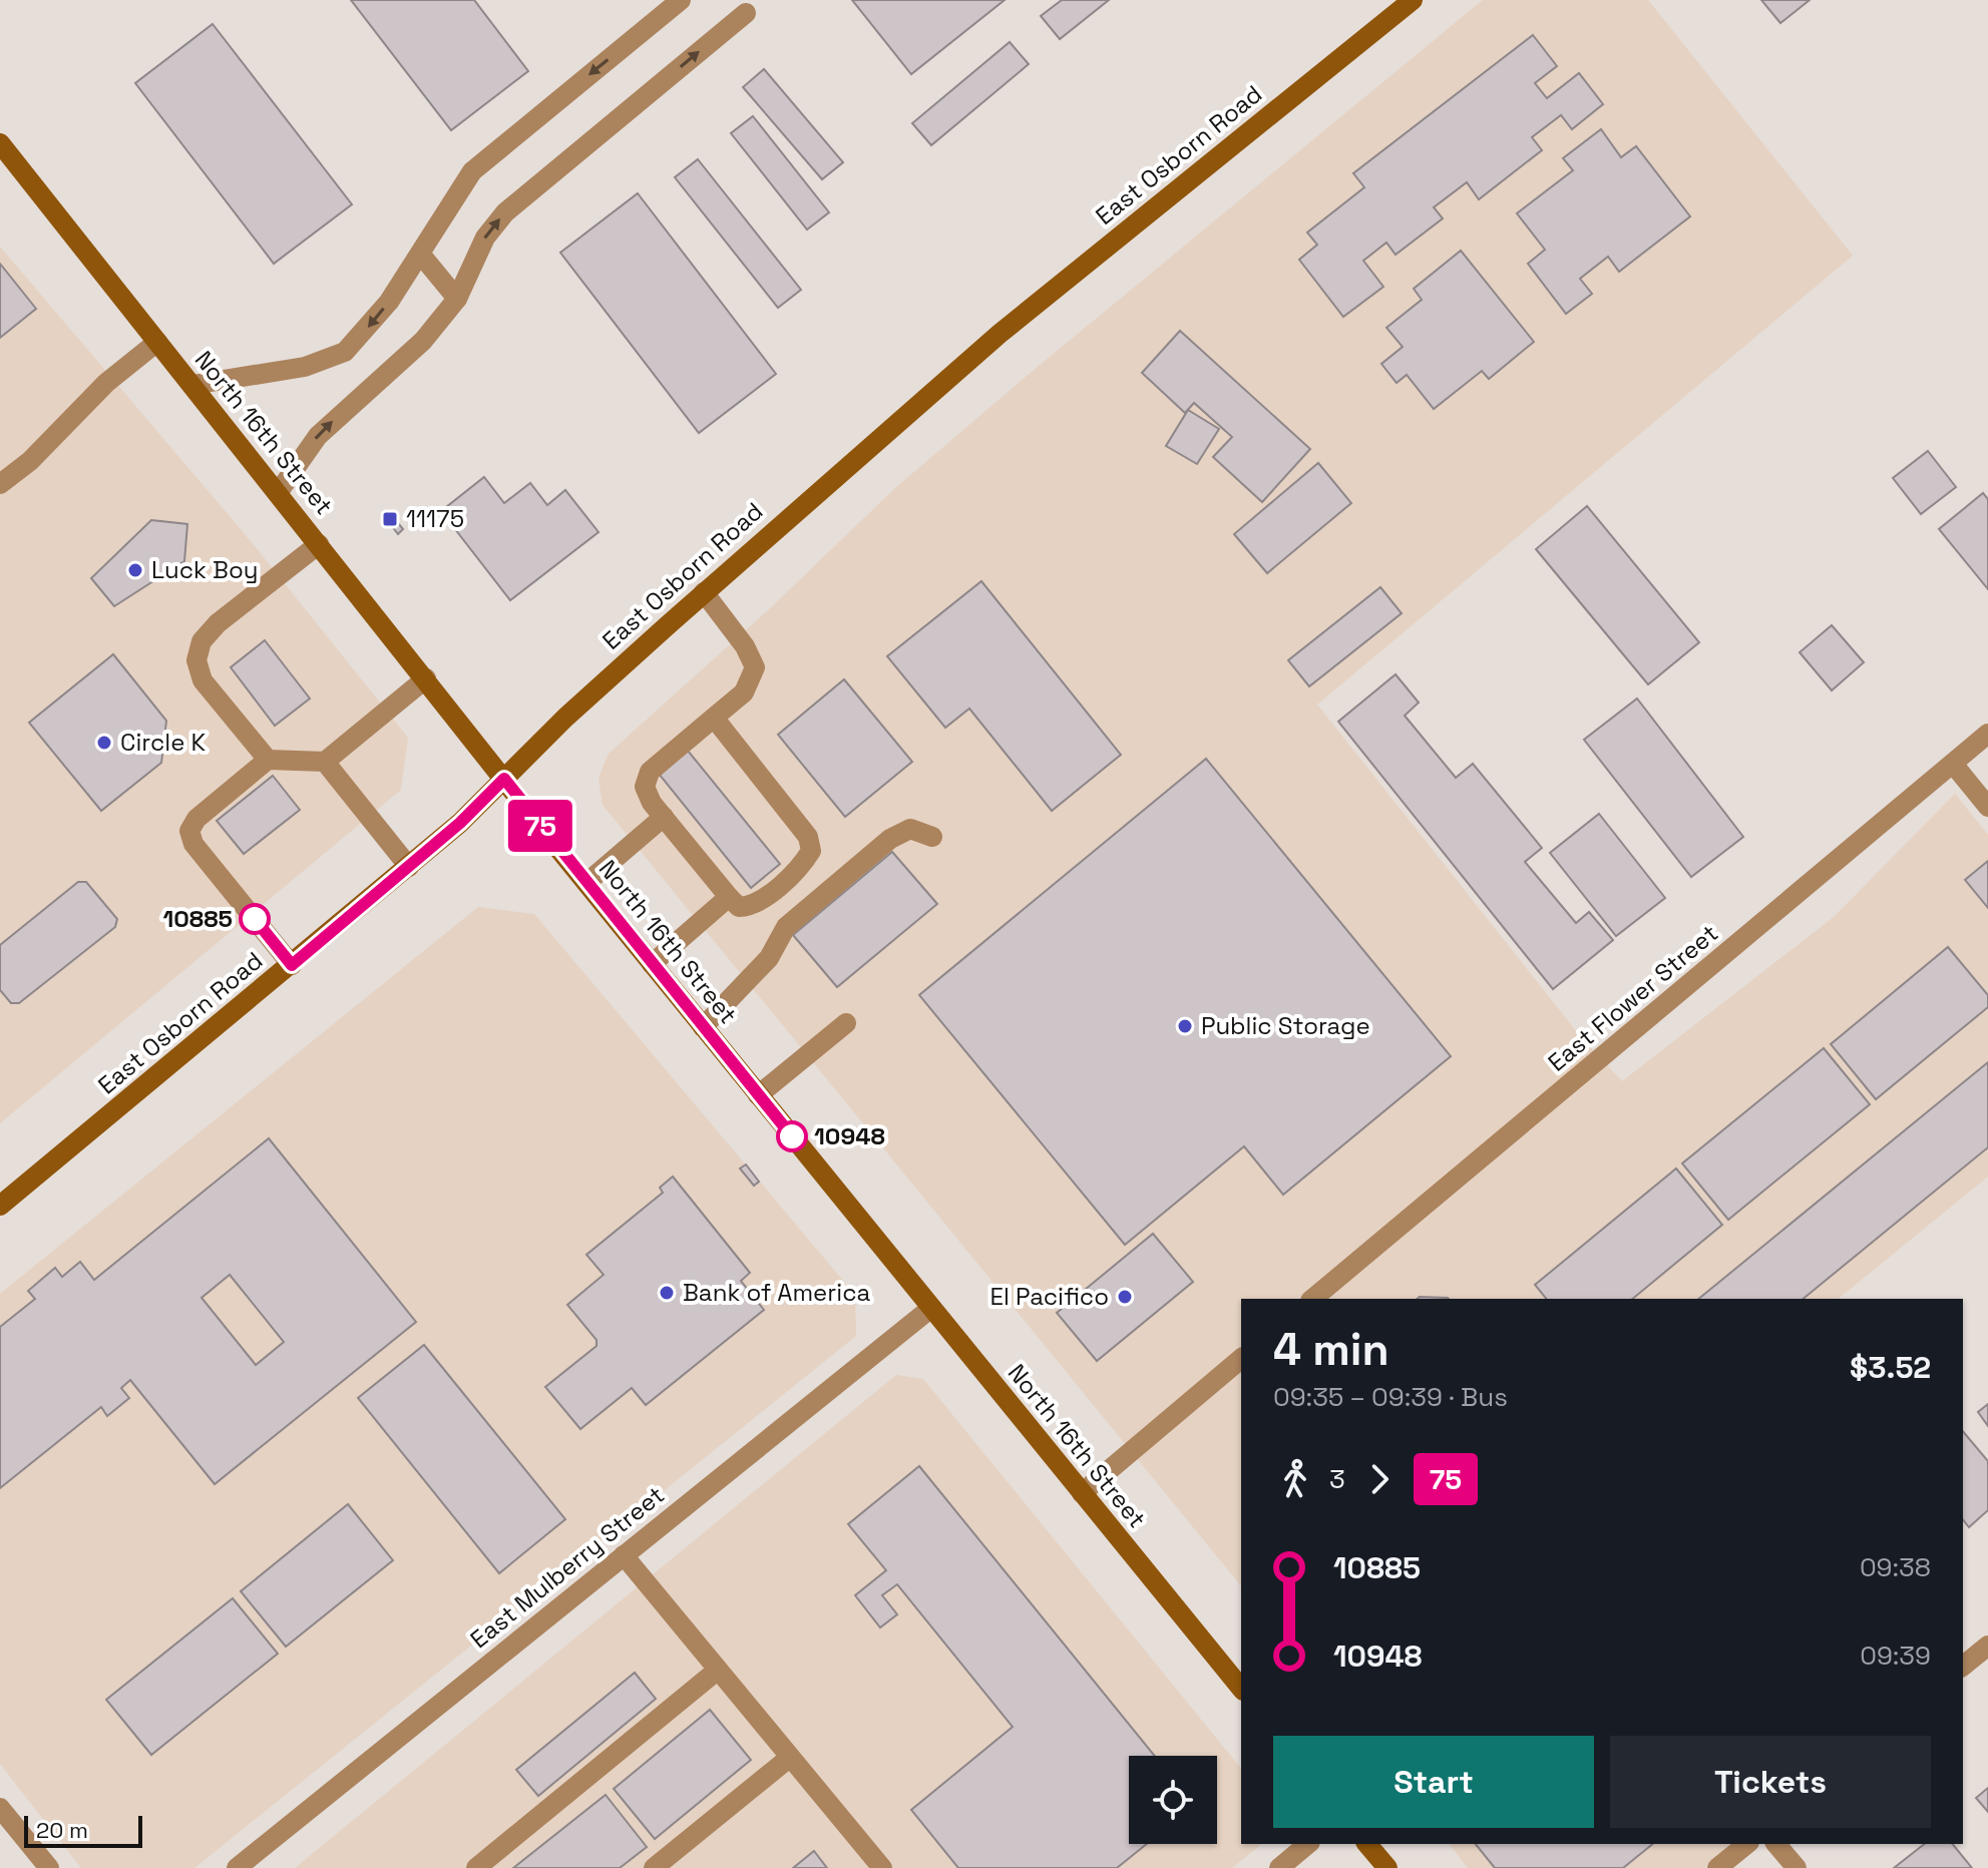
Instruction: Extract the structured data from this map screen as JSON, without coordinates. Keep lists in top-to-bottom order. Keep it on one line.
{"streets":{"main road":["East Osborn Road","North 16th Street"],"street":["East Flower Street","East Mulberry Street"]},"crossings":[["East Osborn Road","North 16th Street"],["North 16th Street","East Mulberry Street"]],"places":{"transit":["11175"],"other":["Luck Boy","Circle K","10885","Public Storage","10948","Bank of America","El Pacifico"]},"lines":["bus line 75"],"scale_bar":"20 m","page":{"on_map":"75","heading":["4 min","09:35 – 09:39 · Bus","$3.52"],"legs":["3","75"],"list":[{"name":"10885","value":"09:38"},{"name":"10948","value":"09:39"}],"buttons":["Start","Tickets"],"scale":"20 m"}}
